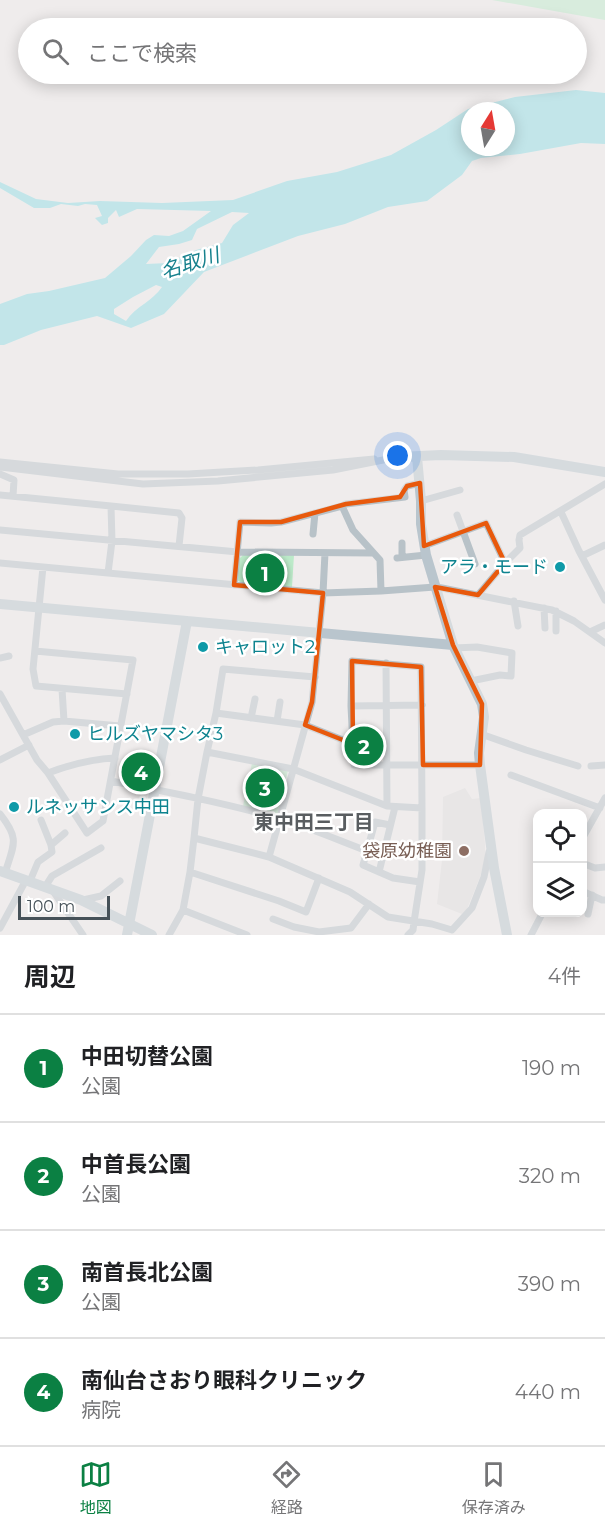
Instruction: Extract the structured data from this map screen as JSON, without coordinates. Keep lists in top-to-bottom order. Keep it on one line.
{"districts":["東中田三丁目"],"water":["名取川"],"places":["アラ・モード","キャロット2","ヒルズヤマシタ3","ルネッサンス中田","袋原幼稚園"],"scale_bar":"100 m","north":"top","page":{"search":"ここで検索","pins":["1","2","4","3"],"scale":"100 m","heading":["周辺","4件"],"list":[{"mark":"1","name":"中田切替公園","note":"公園","value":"190 m"},{"mark":"2","name":"中首長公園","note":"公園","value":"320 m"},{"mark":"3","name":"南首長北公園","note":"公園","value":"390 m"},{"mark":"4","name":"南仙台さおり眼科クリニック","note":"病院","value":"440 m"}],"nav":["地図","経路","保存済み"]}}
